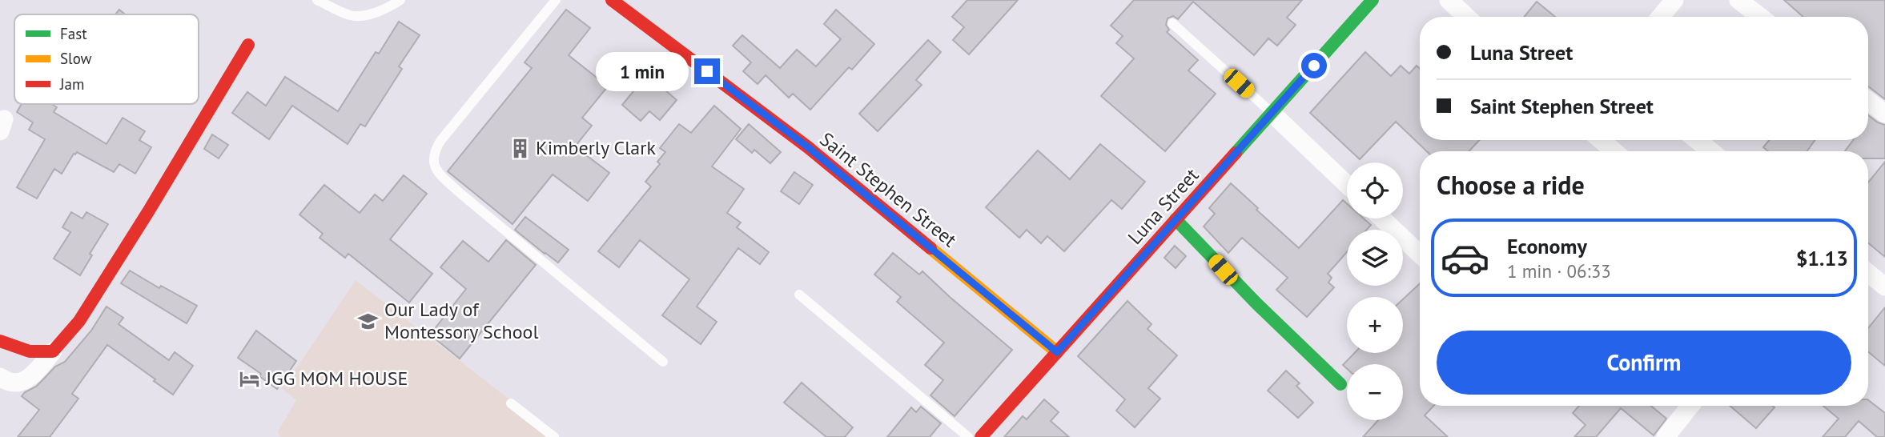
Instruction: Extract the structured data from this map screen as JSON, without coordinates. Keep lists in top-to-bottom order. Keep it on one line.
{"streets":{"street":["Saint Stephen Street","Luna Street"]},"crossings":[["Saint Stephen Street","Luna Street"]],"places":{"building":["Kimberly Clark"],"school or university":["Our Lady of Montessory School"],"hotel":["JGG MOM HOUSE"]},"legend":["Fast","Slow","Jam"],"page":{"banner":["Luna Street","Saint Stephen Street"],"bubble":"1 min","heading":"Choose a ride","map_buttons":["+","−"],"list":[{"name":"Economy","note":"1 min · 06:33","value":"$1.13"}],"buttons":"Confirm"}}
